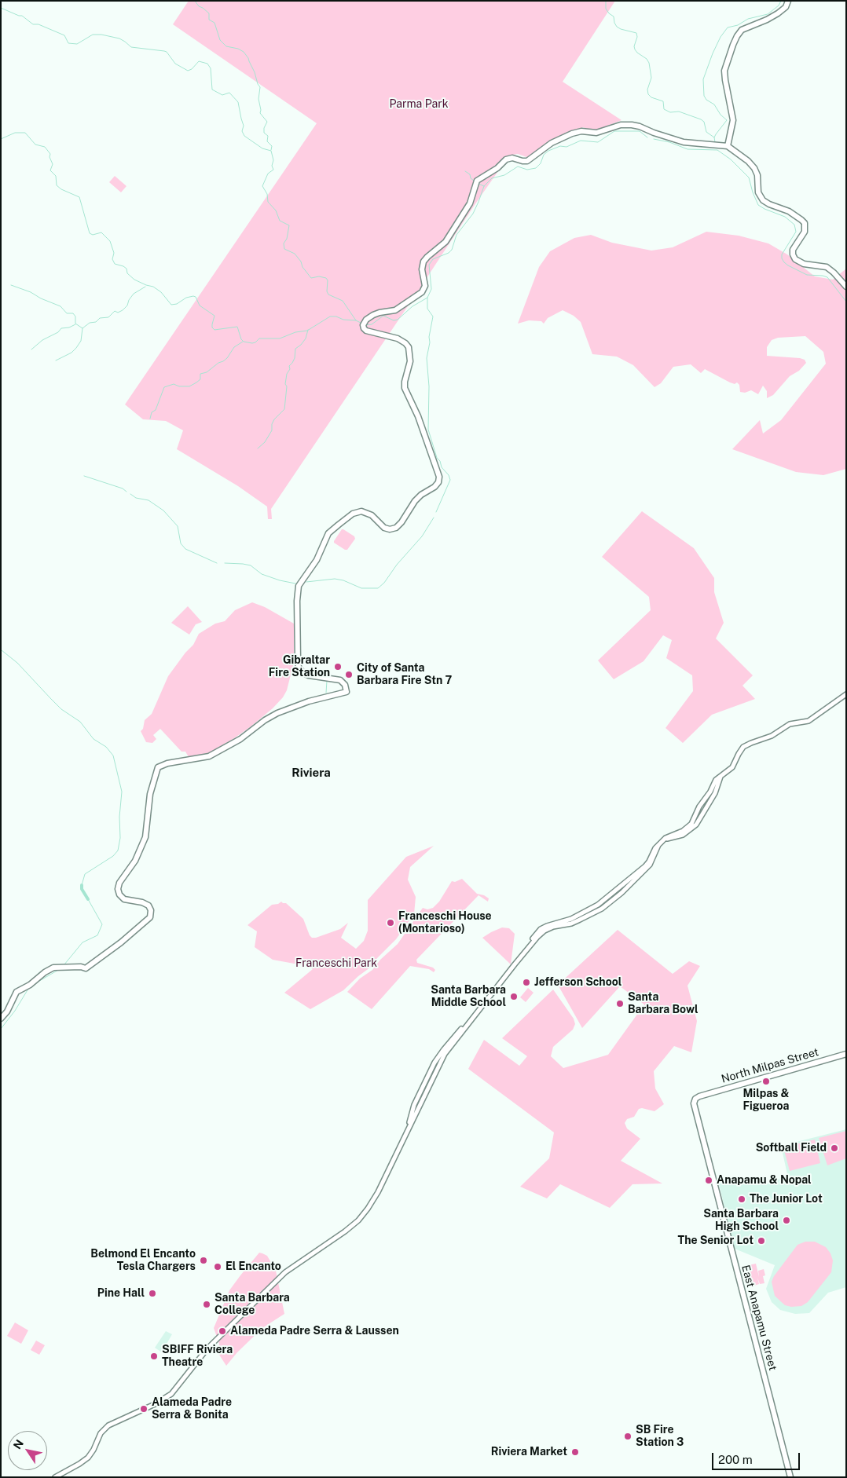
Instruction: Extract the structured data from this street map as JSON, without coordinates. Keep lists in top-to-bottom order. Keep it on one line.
{"streets":{"main road":["North Milpas Street","East Anapamu Street"]},"crossings":[["North Milpas Street","East Anapamu Street"]],"districts":["Riviera"],"parks":["Parma Park","Franceschi Park"],"places":["Gibraltar Fire Station","City of Santa Barbara Fire Stn 7","Franceschi House (Montarioso)","Jefferson School","Santa Barbara Middle School","Santa Barbara Bowl","Milpas & Figueroa","Softball Field","Anapamu & Nopal","The Junior Lot","Santa Barbara High School","The Senior Lot","Belmond El Encanto Tesla Chargers","El Encanto","Pine Hall","Santa Barbara College","Alameda Padre Serra & Laussen","SBIFF Riviera Theatre","Alameda Padre Serra & Bonita","SB Fire Station 3","Riviera Market"],"scale_bar":"200 m","north":"top left"}
